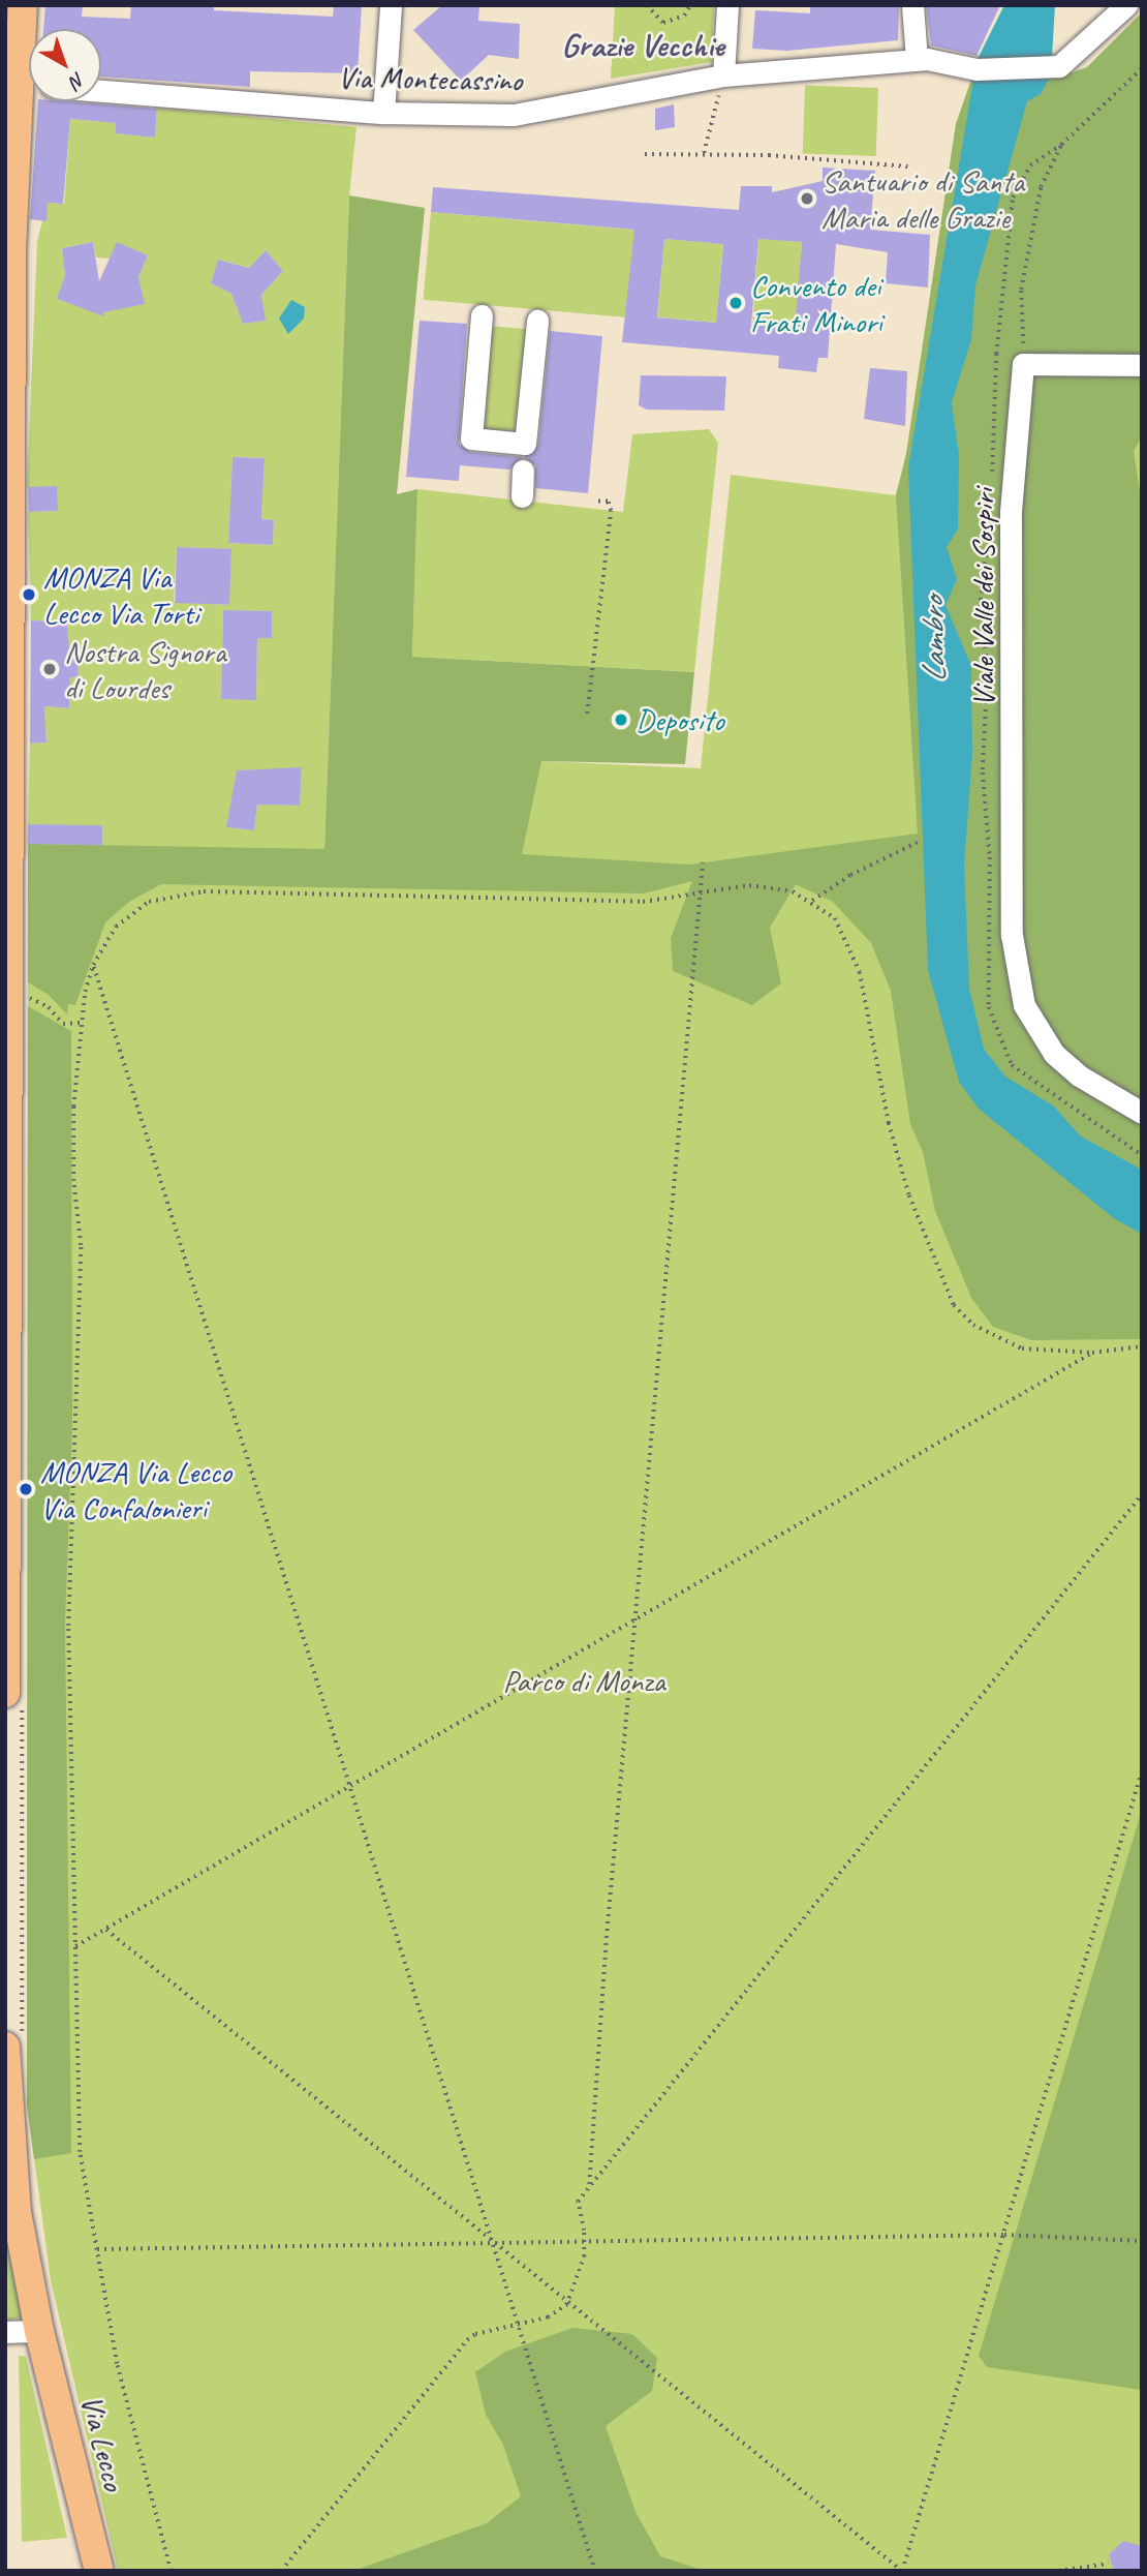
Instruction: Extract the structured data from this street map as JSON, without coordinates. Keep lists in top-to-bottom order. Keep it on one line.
{"streets":{"main road":["Via Lecco"],"street":["Via Montecassino","Viale Valle dei Sospiri"]},"districts":["Grazie Vecchie"],"water":["Lambro"],"parks":["Parco di Monza"],"places":["Santuario di Santa Maria delle Grazie","Convento dei Frati Minori","MONZA Via Lecco Via Torti","Nostra Signora di Lourdes","Deposito","MONZA Via Lecco Via Confalonieri"],"north":"bottom right"}
